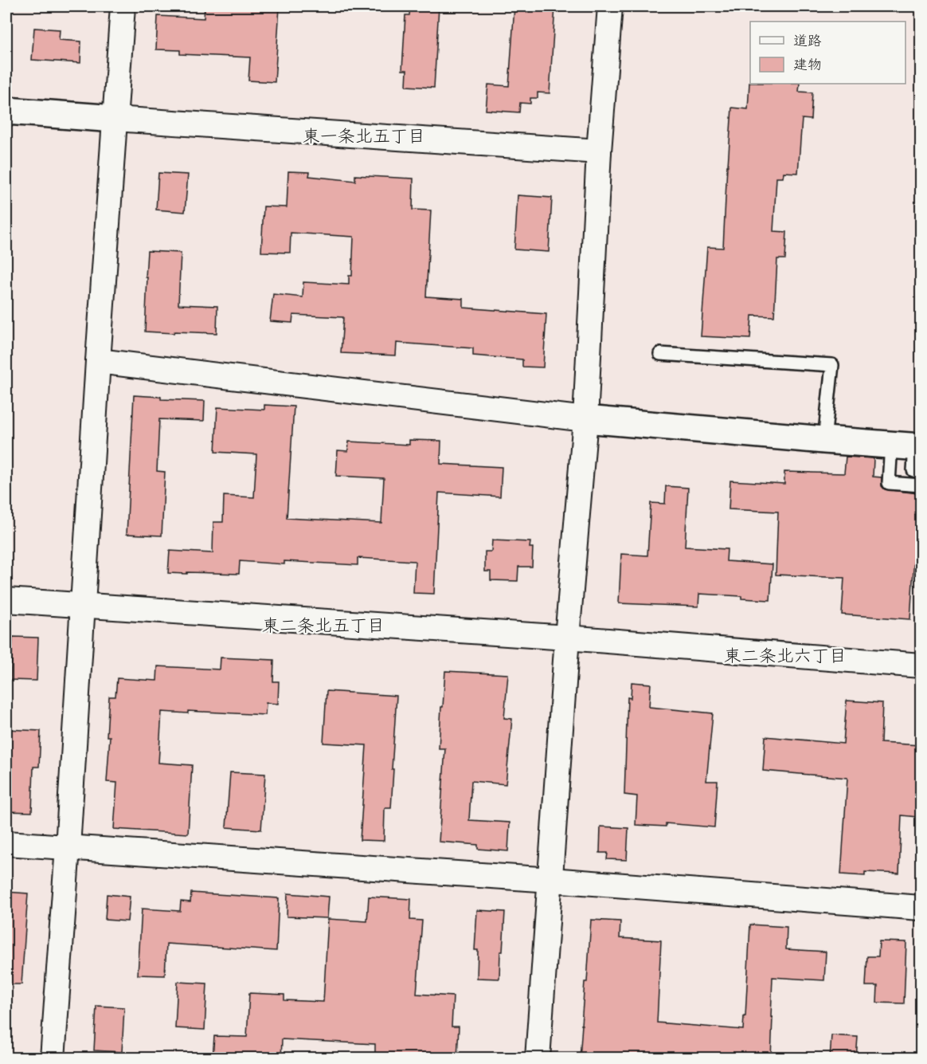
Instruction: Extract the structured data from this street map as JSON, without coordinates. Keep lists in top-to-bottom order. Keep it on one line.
{"districts":["東一条北五丁目","東二条北五丁目","東二条北六丁目"],"legend":["道路","建物"]}
